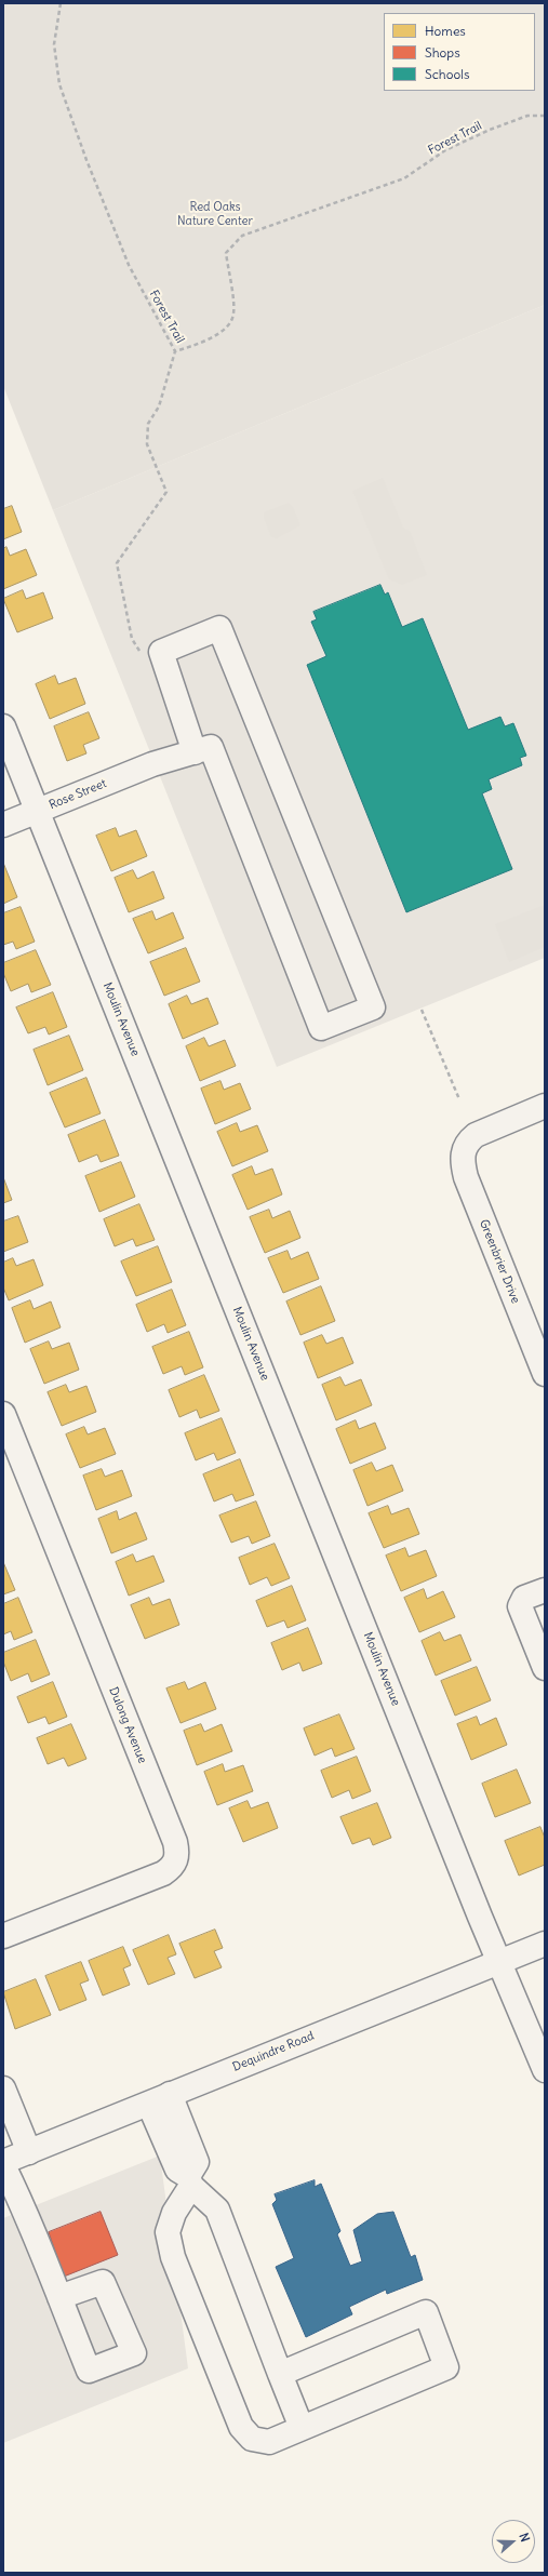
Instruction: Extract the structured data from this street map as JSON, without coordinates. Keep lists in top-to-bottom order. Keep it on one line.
{"streets":{"street":["Rose Street","Moulin Avenue","Greenbrier Drive","Dulong Avenue","Dequindre Road"],"path":["Forest Trail"]},"crossings":[["Rose Street","Moulin Avenue"],["Moulin Avenue","Dequindre Road"]],"parks":["Red Oaks Nature Center"],"legend":["Homes","Shops","Schools"],"north":"right"}
